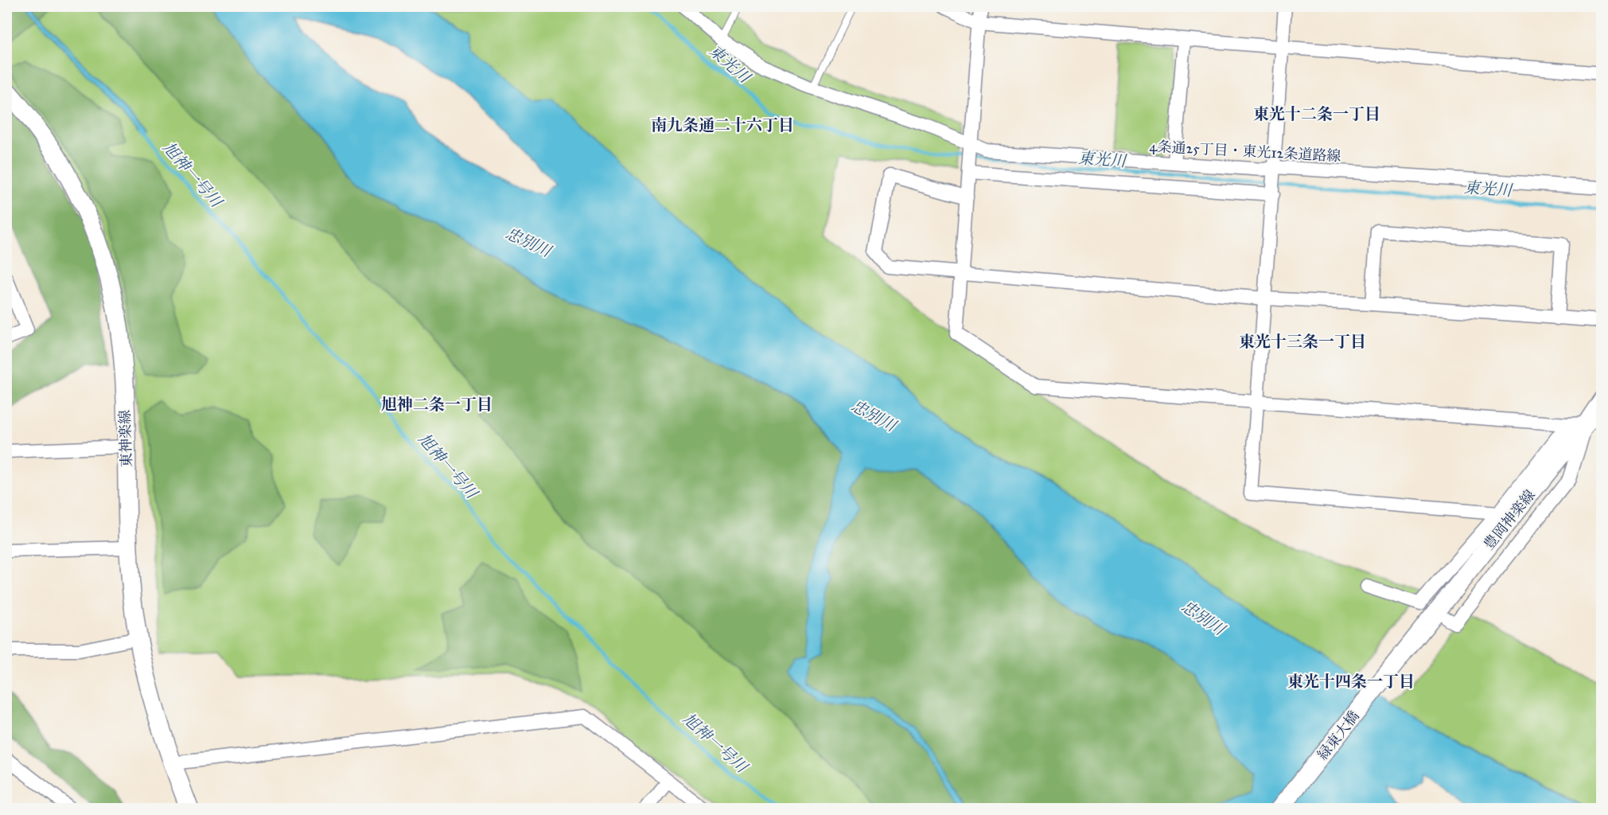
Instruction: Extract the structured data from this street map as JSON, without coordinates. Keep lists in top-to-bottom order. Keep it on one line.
{"streets":{"street":["4条通25丁目・東光12条道路線","東神楽線","豊岡神楽線","緑東大橋"]},"crossings":[["豊岡神楽線","緑東大橋"]],"districts":["東光十二条一丁目","南九条通二十六丁目","東光十三条一丁目","旭神二条一丁目","東光十四条一丁目"],"water":["東光川","旭神一号川","忠別川"]}
